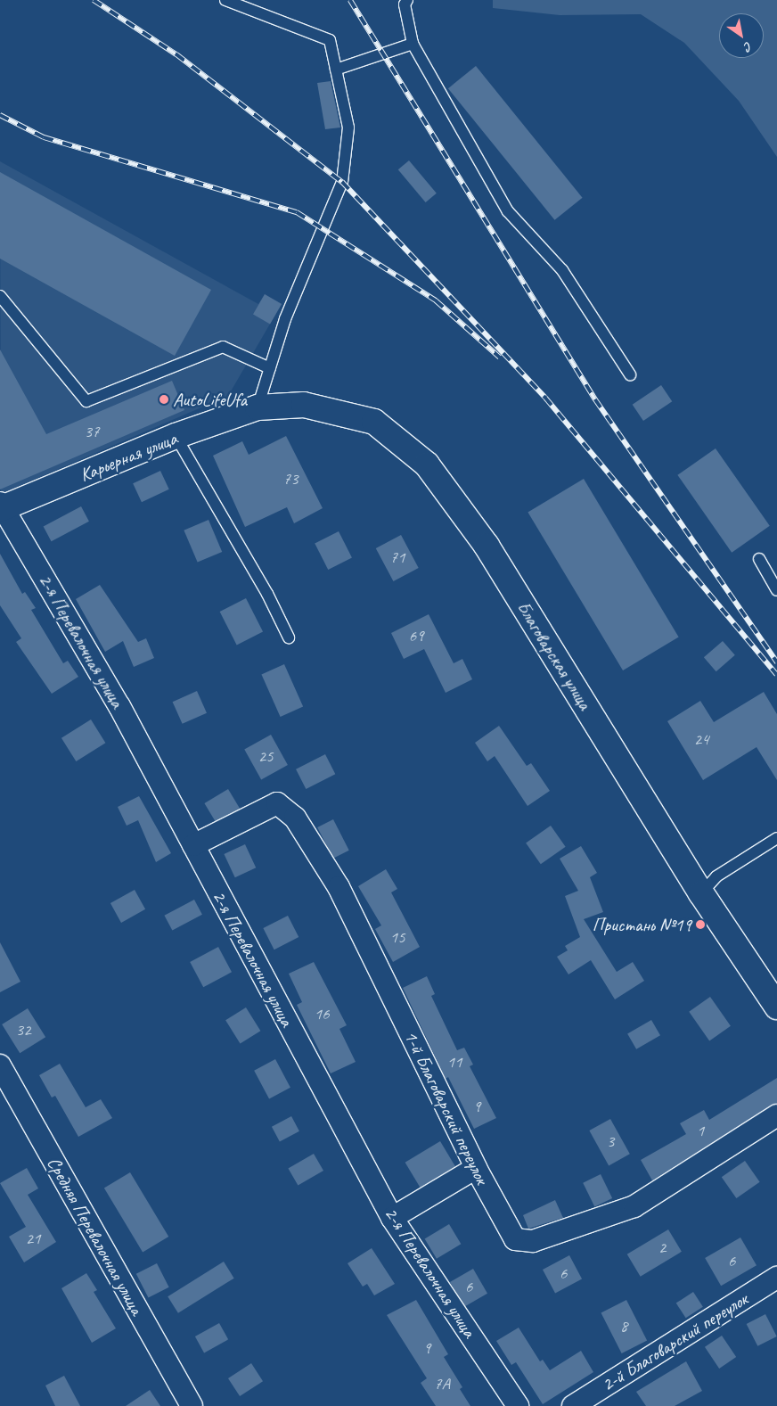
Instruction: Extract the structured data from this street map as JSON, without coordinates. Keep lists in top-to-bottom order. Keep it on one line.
{"streets":{"street":["Карьерная улица","2-я Перевалочная улица","Благоварская улица","1-й Благоварский переулок","Средняя Перевалочная улица","2-й Благоварский переулок"]},"crossings":[["Карьерная улица","2-я Перевалочная улица"],["Карьерная улица","Благоварская улица"],["2-я Перевалочная улица","1-й Благоварский переулок"]],"places":["AutoLifeUfa","Пристань №19"],"house_numbers":["37","73","71","69","24","25","15","16","32","11","9","1","3","21","2","6","6","6","8","9","7А"],"north":"bottom right"}
